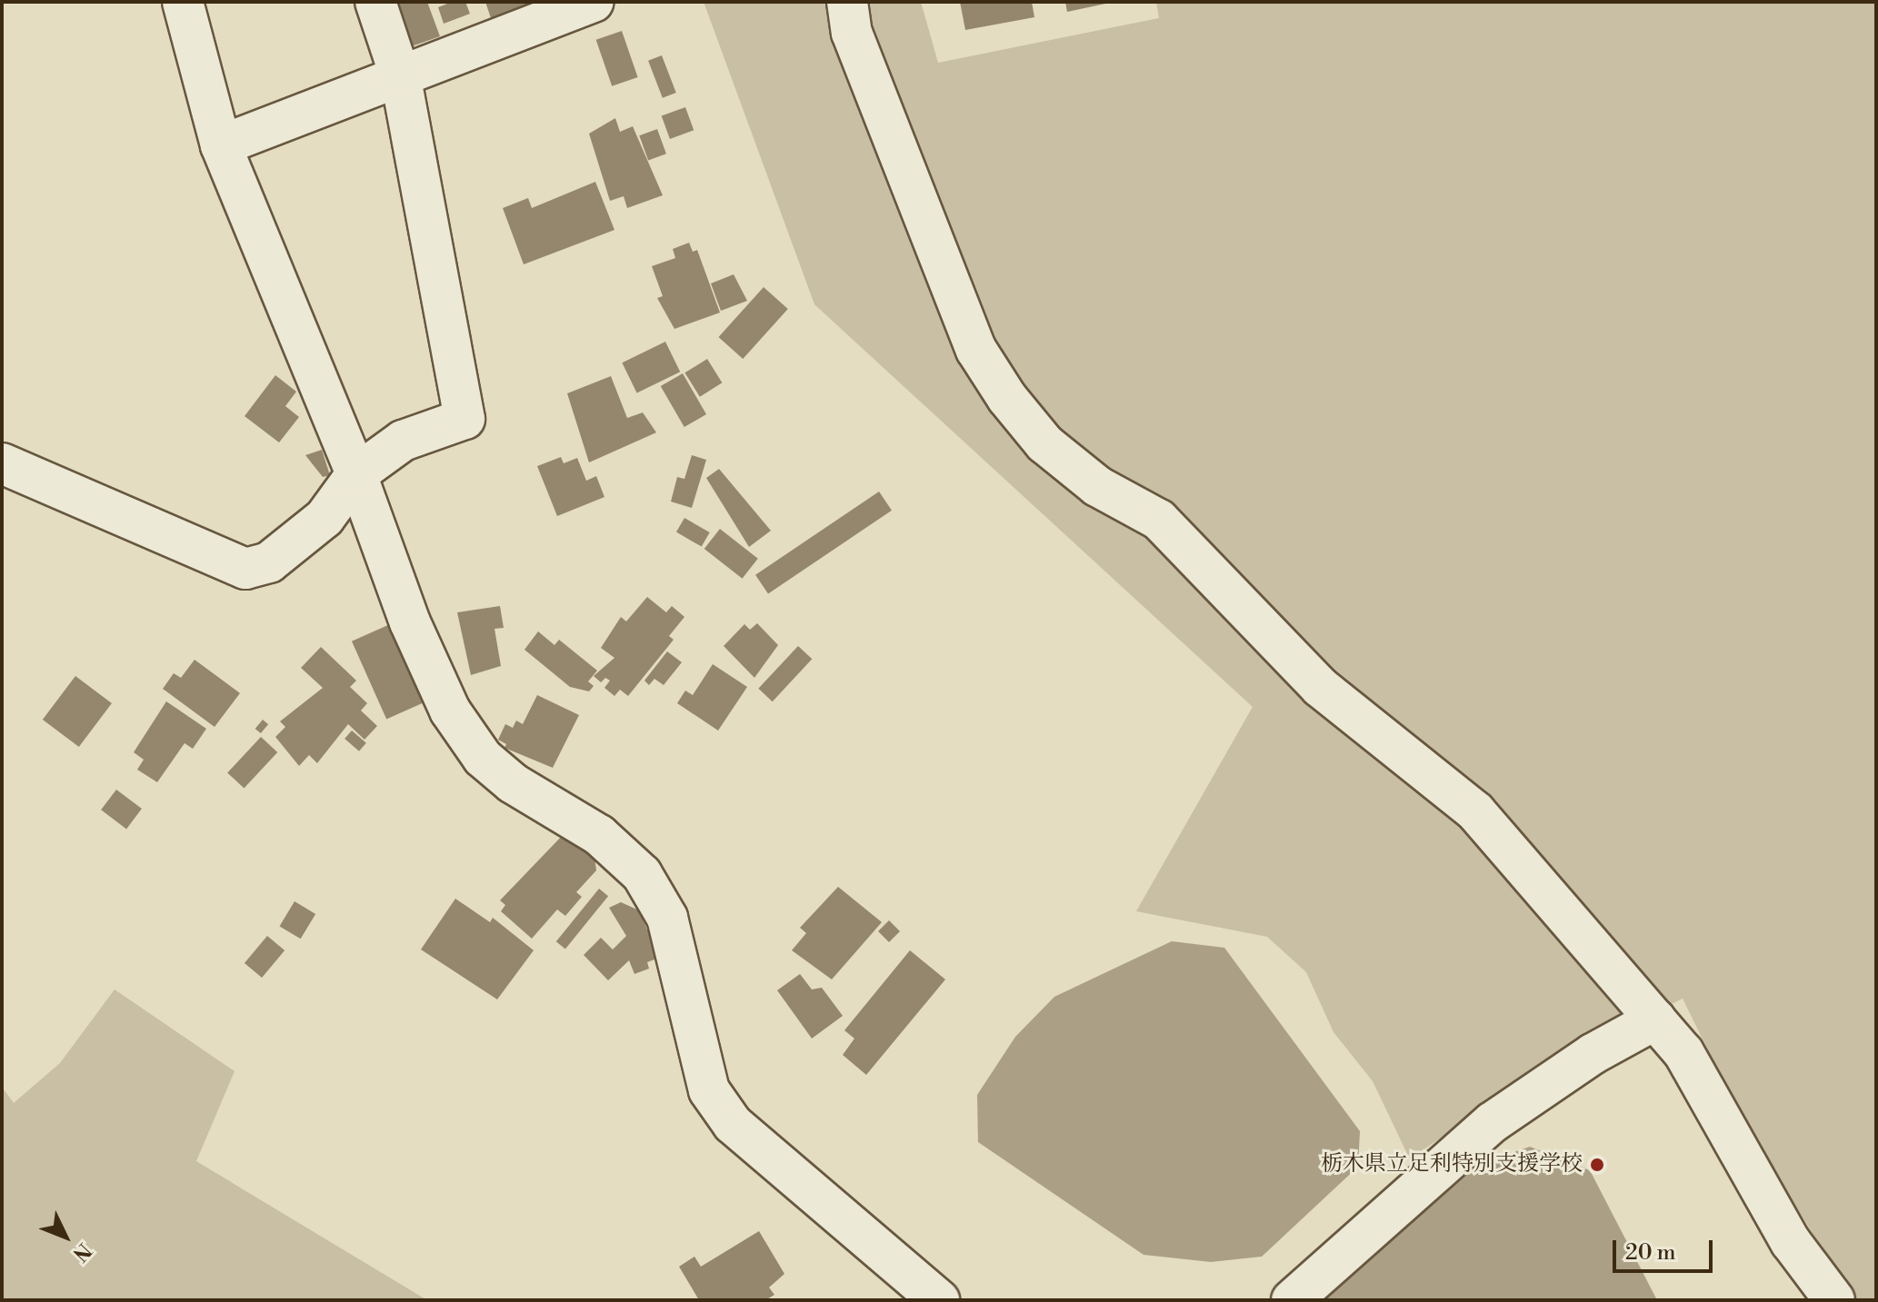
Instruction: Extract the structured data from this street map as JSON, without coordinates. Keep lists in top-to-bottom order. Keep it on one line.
{"places":["栃木県立足利特別支援学校"],"scale_bar":"20 m","north":"bottom right"}
